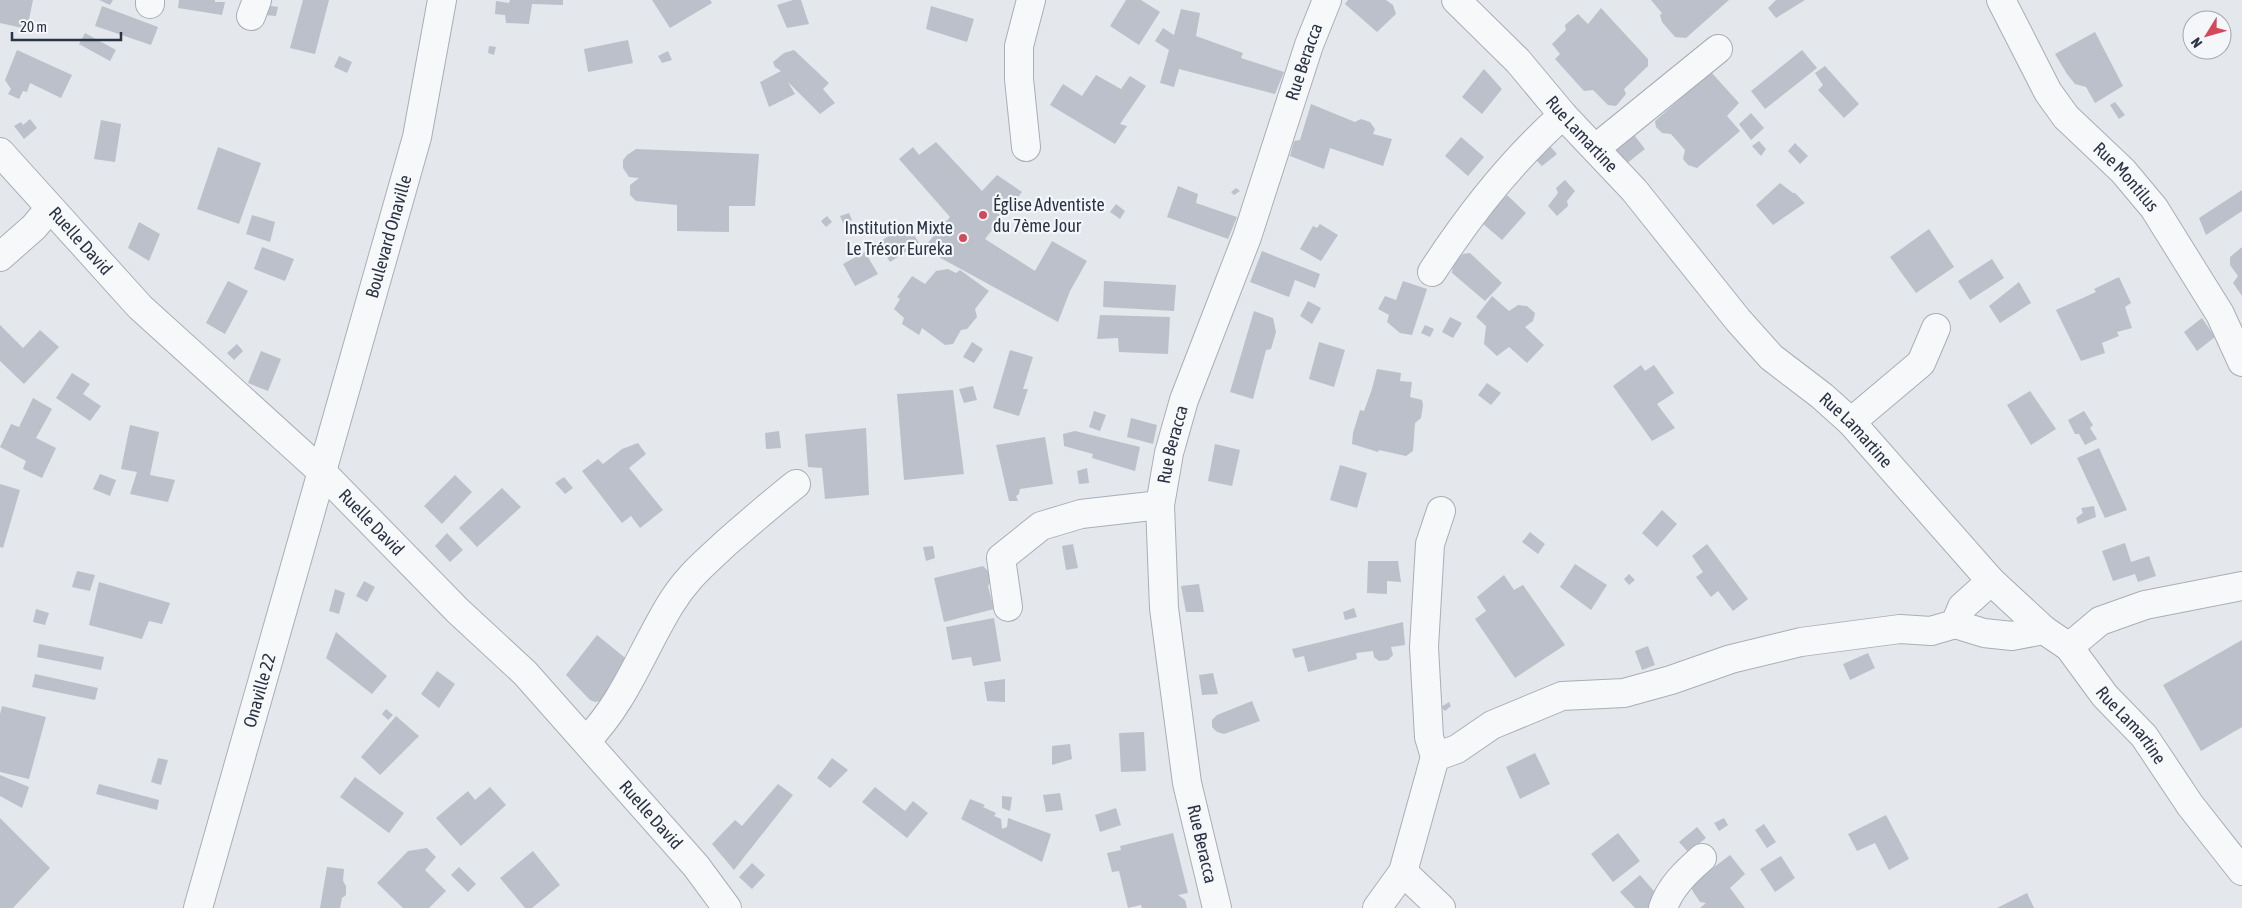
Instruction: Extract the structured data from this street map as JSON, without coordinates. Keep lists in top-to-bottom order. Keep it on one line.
{"streets":{"street":["Rue Beracca","Rue Lamartine","Rue Montilus","Boulevard Onaville","Ruelle David","Onaville 22"]},"crossings":[["Boulevard Onaville","Ruelle David"],["Boulevard Onaville","Onaville 22"],["Ruelle David","Onaville 22"]],"places":["Église Adventiste du 7ème Jour","Institution Mixte Le Trésor Eureka"],"scale_bar":"20 m","north":"bottom left"}
